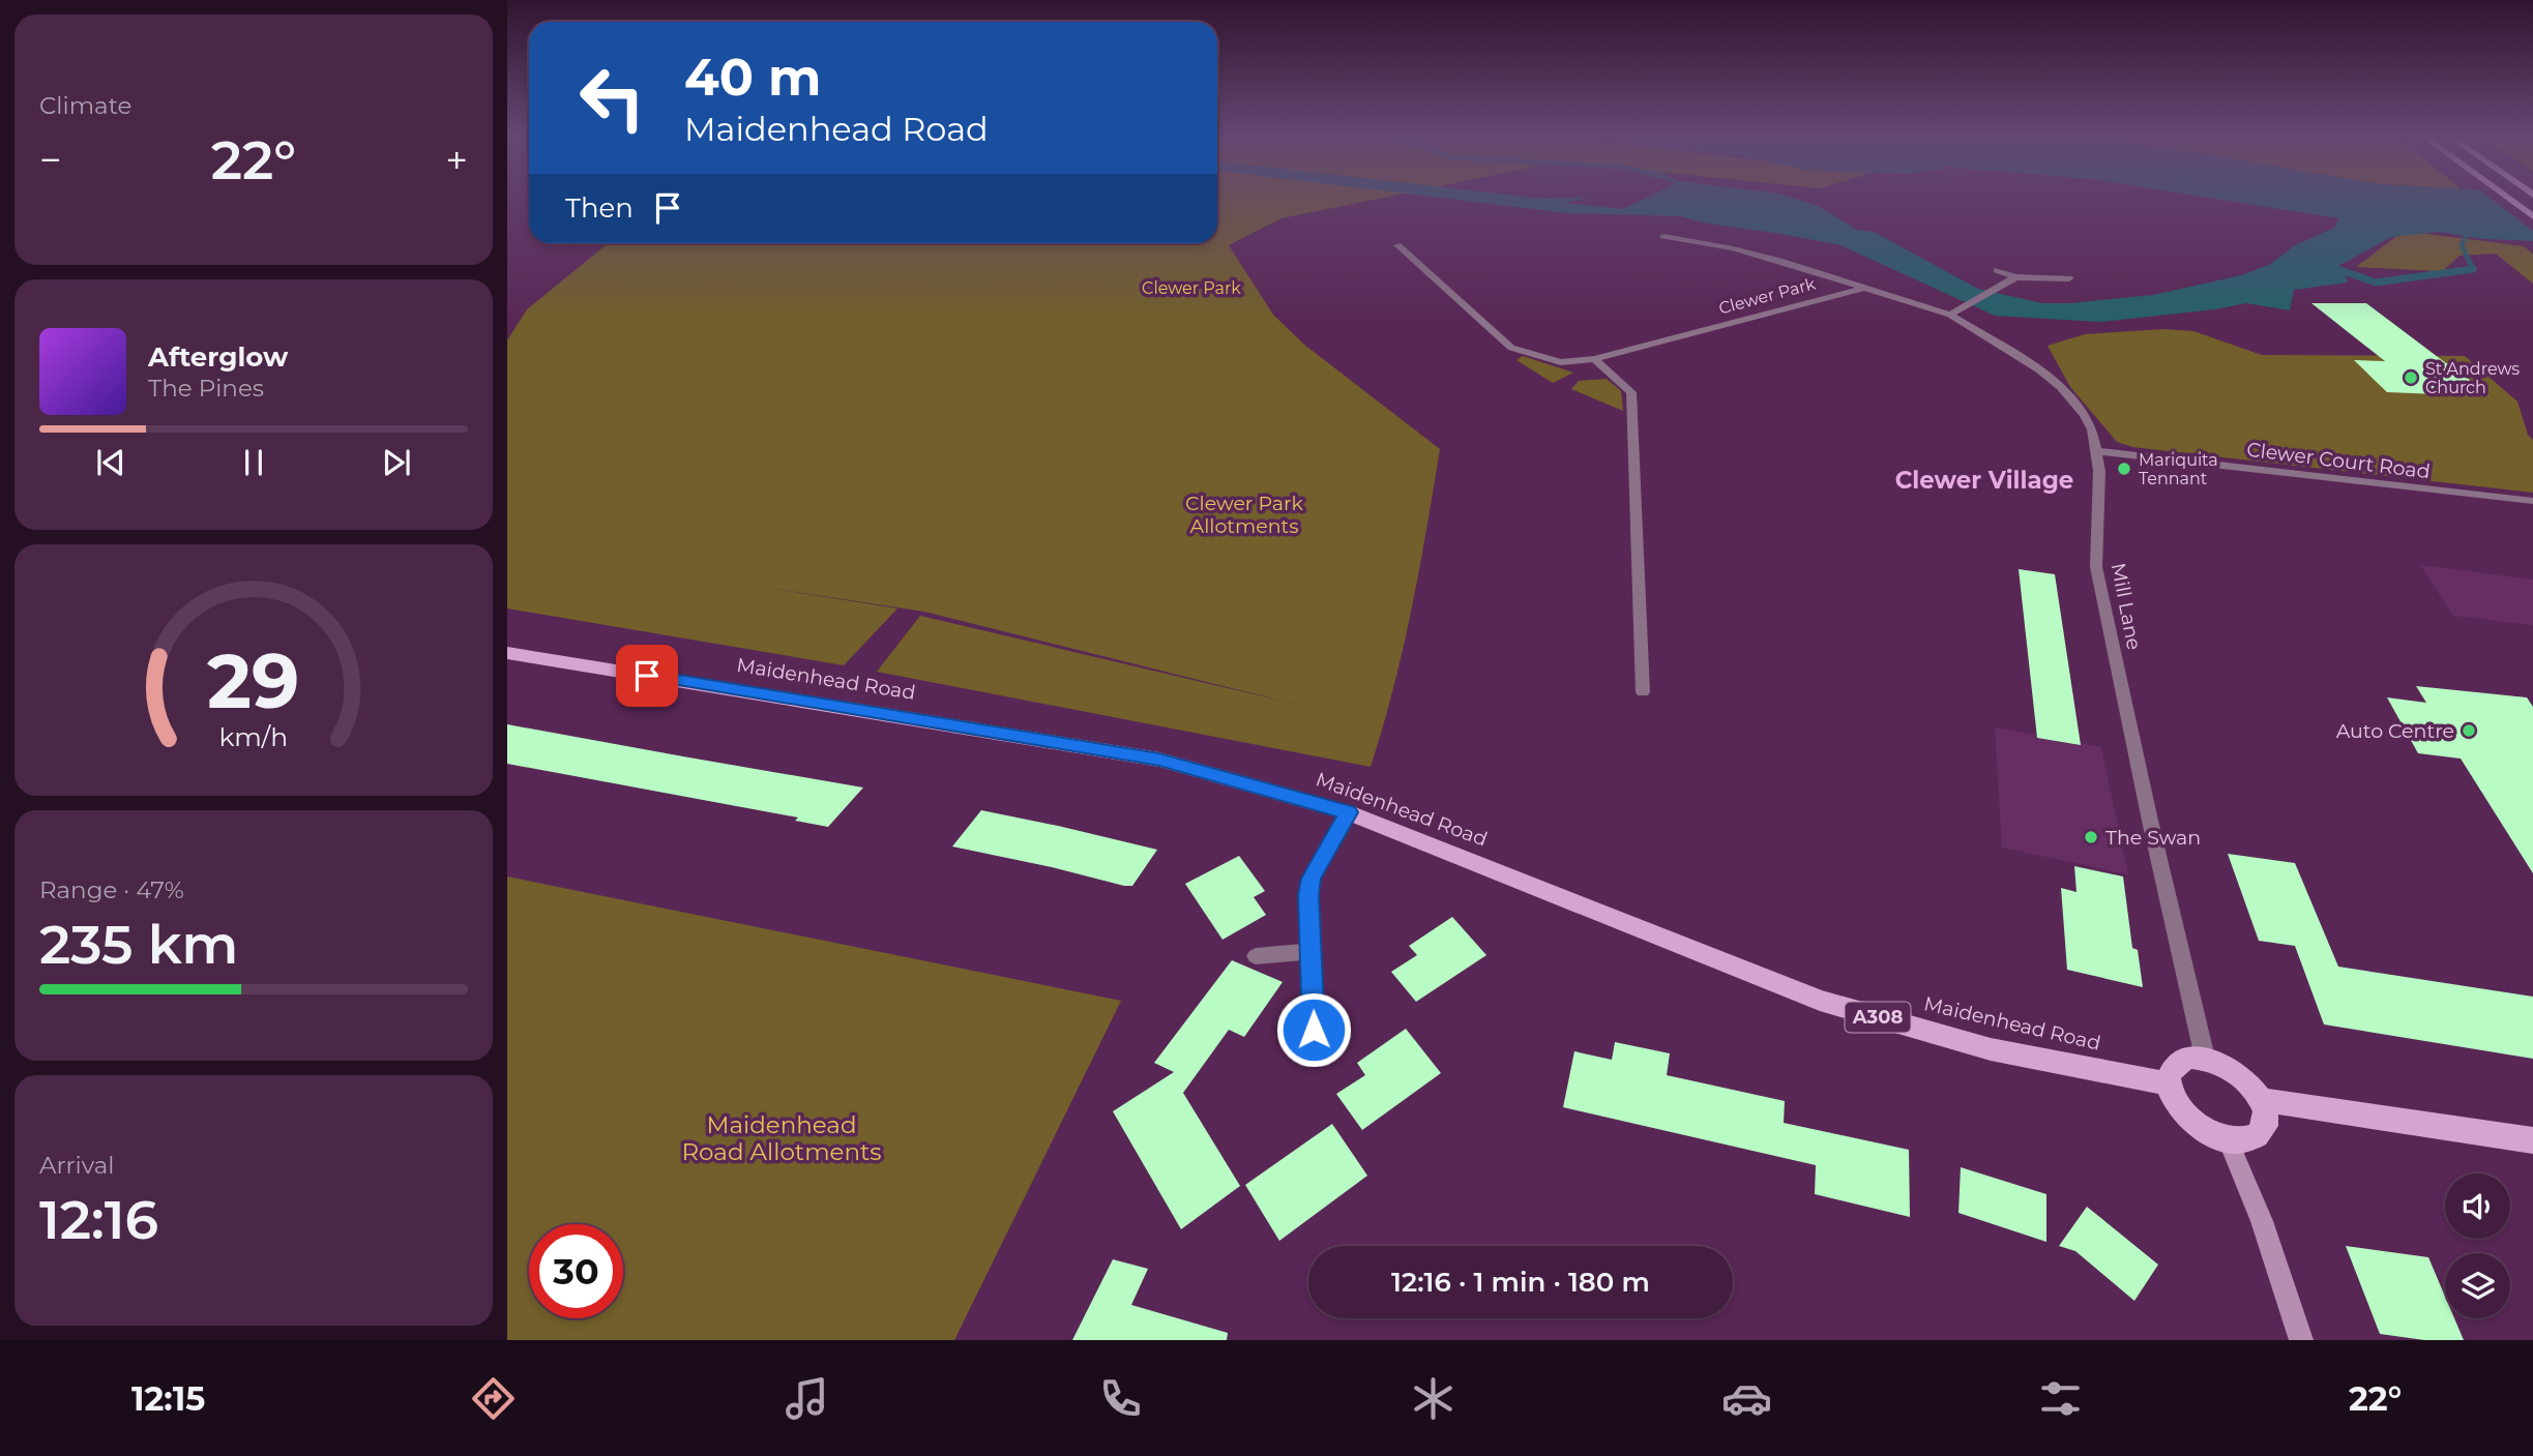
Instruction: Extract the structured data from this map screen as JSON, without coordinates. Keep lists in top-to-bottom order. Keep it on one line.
{"streets":{"main road":["Maidenhead Road","A308"],"street":["Clewer Park","Clewer Court Road","Mill Lane"]},"crossings":[["Clewer Park","Mill Lane"],["Clewer Court Road","Mill Lane"],["Mill Lane","Maidenhead Road"]],"districts":["Clewer Village"],"parks":["Clewer Park","Clewer Park Allotments","Maidenhead Road Allotments"],"places":["St Andrews Church","Mariquita Tennant","Auto Centre","The Swan"],"page":{"tile":["Climate",["Range · 47%","235 km"],["Arrival","12:16"]],"turn":["40 m","Maidenhead Road"],"heat":["−","22°","+"],"then":"Then","song":["Afterglow","The Pines"],"limit":"30","trip":"12:16 · 1 min · 180 m","tabs":["12:15","22°"],"gauge":["29","km/h"]}}
